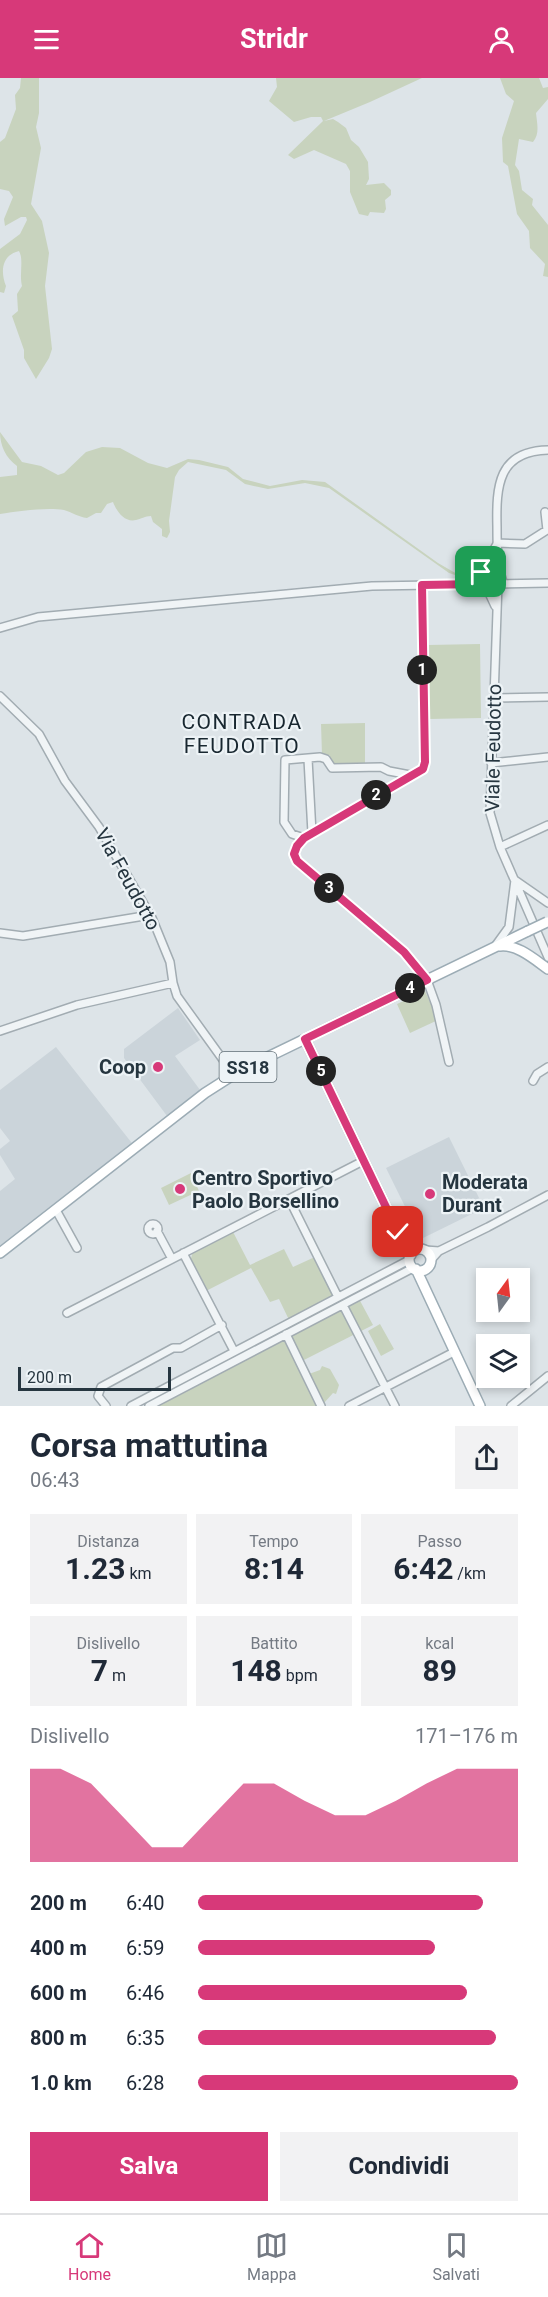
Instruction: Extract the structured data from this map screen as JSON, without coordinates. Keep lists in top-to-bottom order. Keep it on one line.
{"streets":{"main road":["SS18"],"street":["Viale Feudotto","Via Feudotto"]},"crossings":[["Via Feudotto","SS18"]],"districts":["CONTRADA FEUDOTTO"],"places":["Coop","Centro Sportivo Paolo Borsellino","Moderata Durant"],"scale_bar":"200 m","north":"top","page":{"header":"Stridr","pins":["1","2","3","4","5"],"scale":"200 m","heading":["Corsa mattutina","06:43"],"stats":[["Distanza","1.23 km"],["Tempo","8:14"],["Passo","6:42 /km"],["Dislivello","7 m"],["Battito","148 bpm"],["kcal","89"]],"chart":["Dislivello","171–176 m"],"list":[{"name":"200 m","note":"6:40"},{"name":"400 m","note":"6:59"},{"name":"600 m","note":"6:46"},{"name":"800 m","note":"6:35"},{"name":"1.0 km","note":"6:28"}],"buttons":["Salva","Condividi"],"tabs":["Home","Mappa","Salvati"]}}
